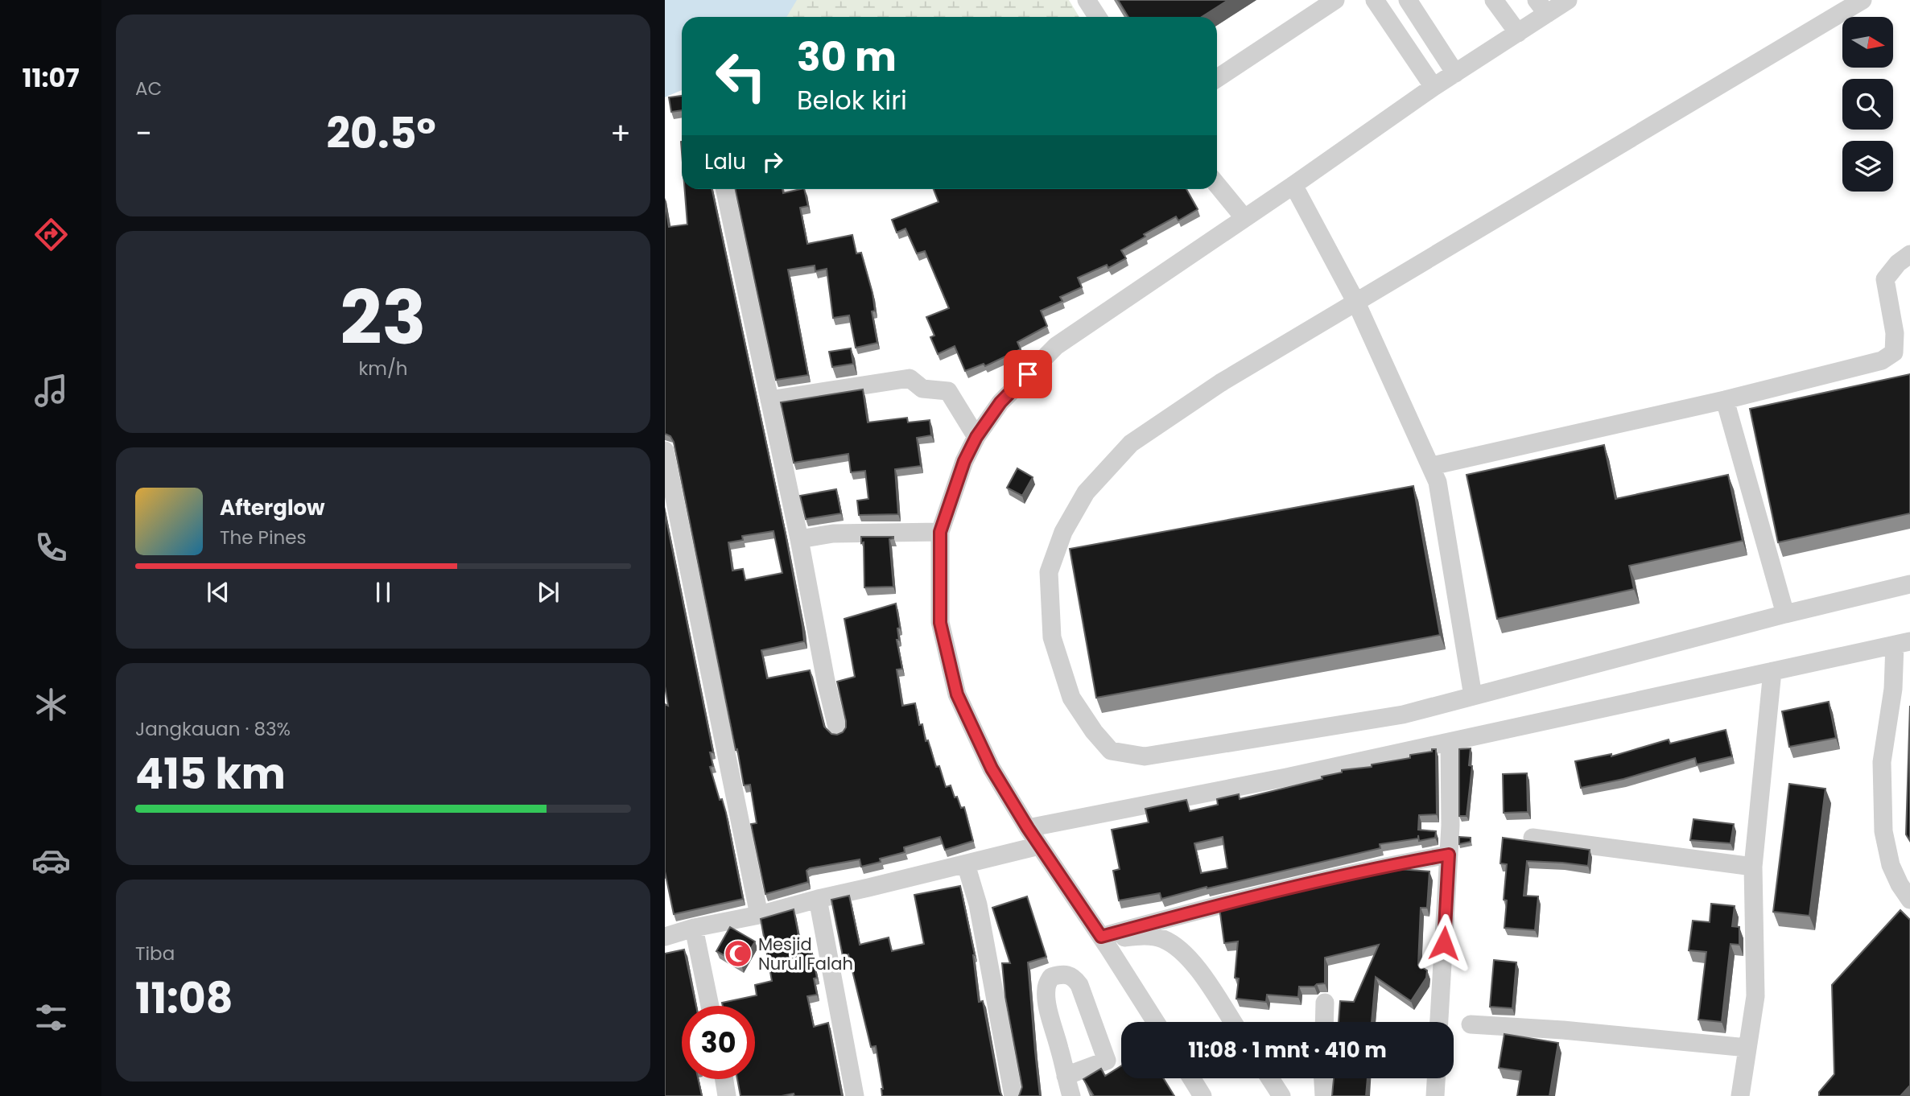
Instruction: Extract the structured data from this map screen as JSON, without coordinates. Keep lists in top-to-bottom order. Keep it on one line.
{"places":{"mosque":["Mesjid Nurul Falah"]},"north":"right","page":{"tabs":"11:07","tile":["AC",["23","km/h"],["Jangkauan · 83%","415 km"],["Tiba","11:08"]],"turn":["30 m","Belok kiri"],"heat":["−","20.5°","+"],"then":"Lalu","song":["Afterglow","The Pines"],"limit":"30","trip":"11:08 · 1 mnt · 410 m"}}
